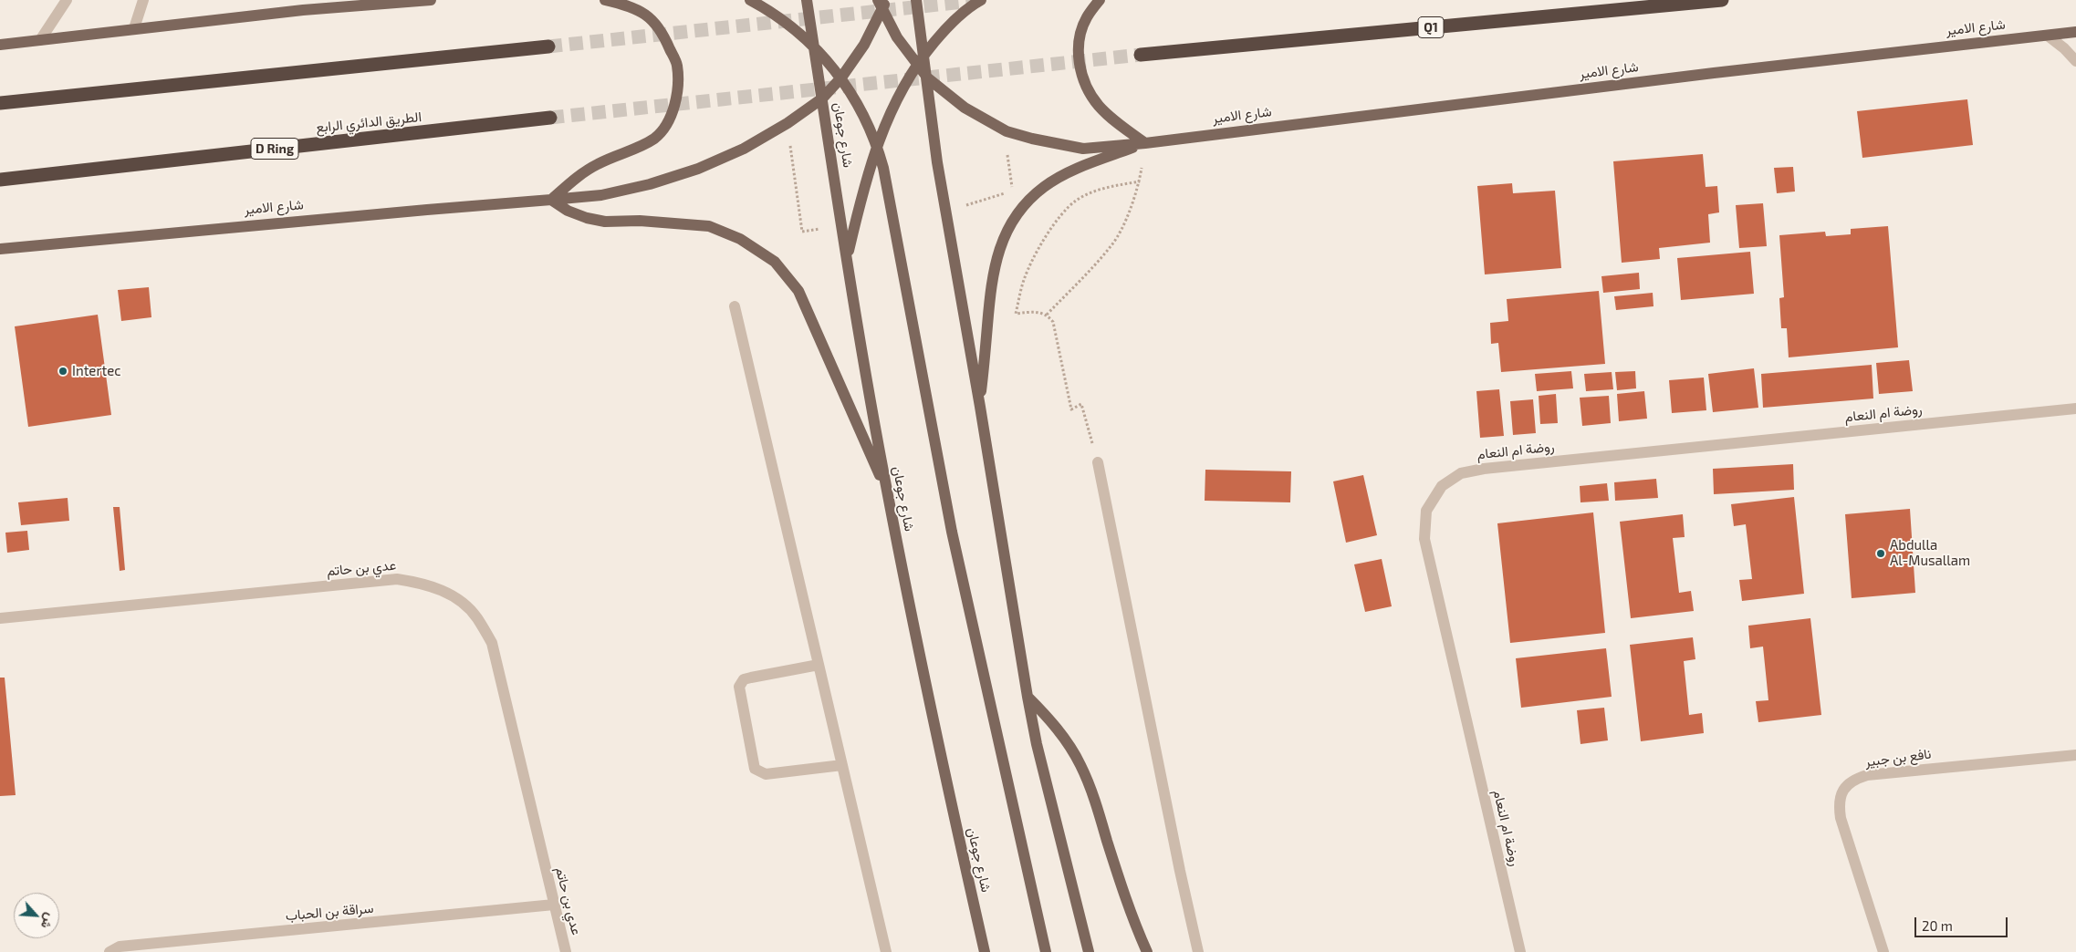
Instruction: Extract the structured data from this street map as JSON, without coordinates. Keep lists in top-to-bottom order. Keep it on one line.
{"streets":{"highway":["Q1","الطريق الدائري الرابع","D Ring"],"main road":["شارع الامير","شارع جوعان"],"street":["روضة ام النعام","عدي بن حاتم","نافع بن جبير","سراقة بن الحباب"]},"crossings":[["شارع الامير","شارع جوعان"],["عدي بن حاتم","سراقة بن الحباب"]],"places":["Intertec","Abdulla Al-Musallam"],"scale_bar":"20 m","north":"bottom right"}
